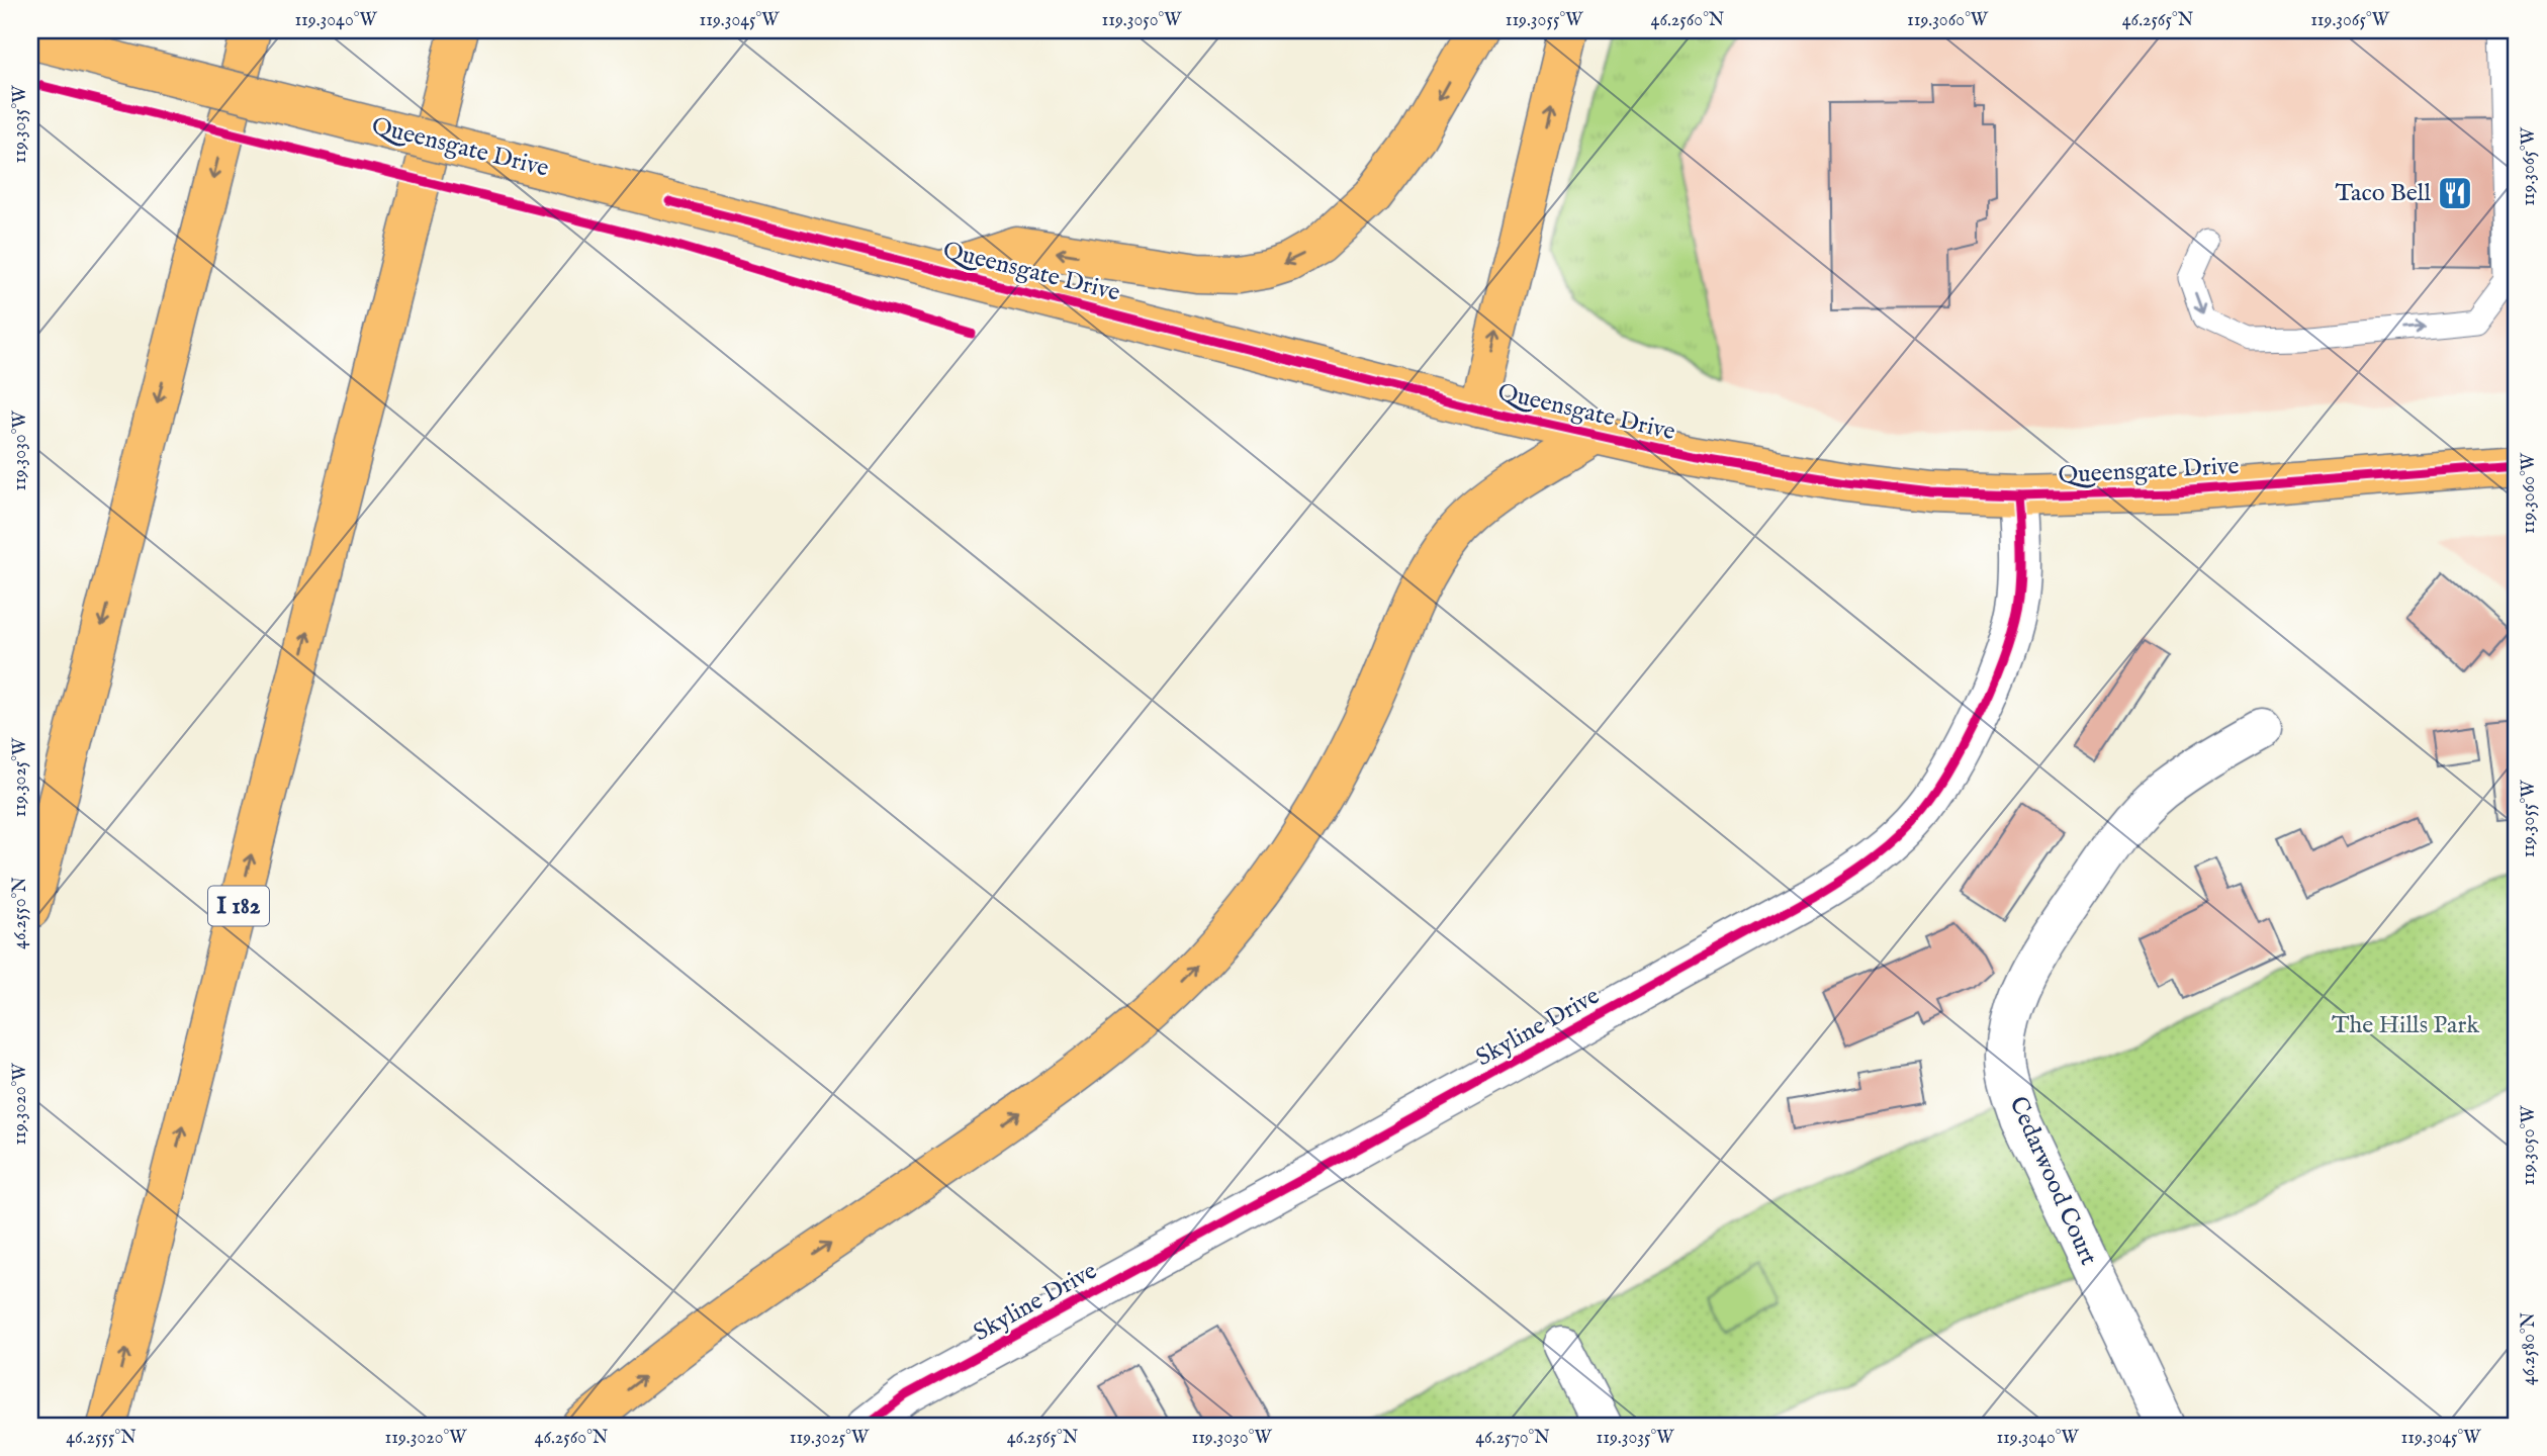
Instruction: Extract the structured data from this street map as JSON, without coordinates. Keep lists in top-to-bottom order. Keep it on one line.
{"streets":{"main road":["Queensgate Drive","I 182"],"street":["Skyline Drive","Cedarwood Court"]},"crossings":[["Queensgate Drive","Skyline Drive"]],"parks":["The Hills Park"],"places":{"restaurant":["Taco Bell"]},"coordinates":["119.3040°W","119.3045°W","119.3050°W","119.3055°W","46.2560°N","119.3060°W","46.2565°N","119.3065°W","119.3035°W","119.3030°W","119.3025°W","46.2550°N","119.3020°W","46.2580°N","46.2555°N","46.2570°N"]}
